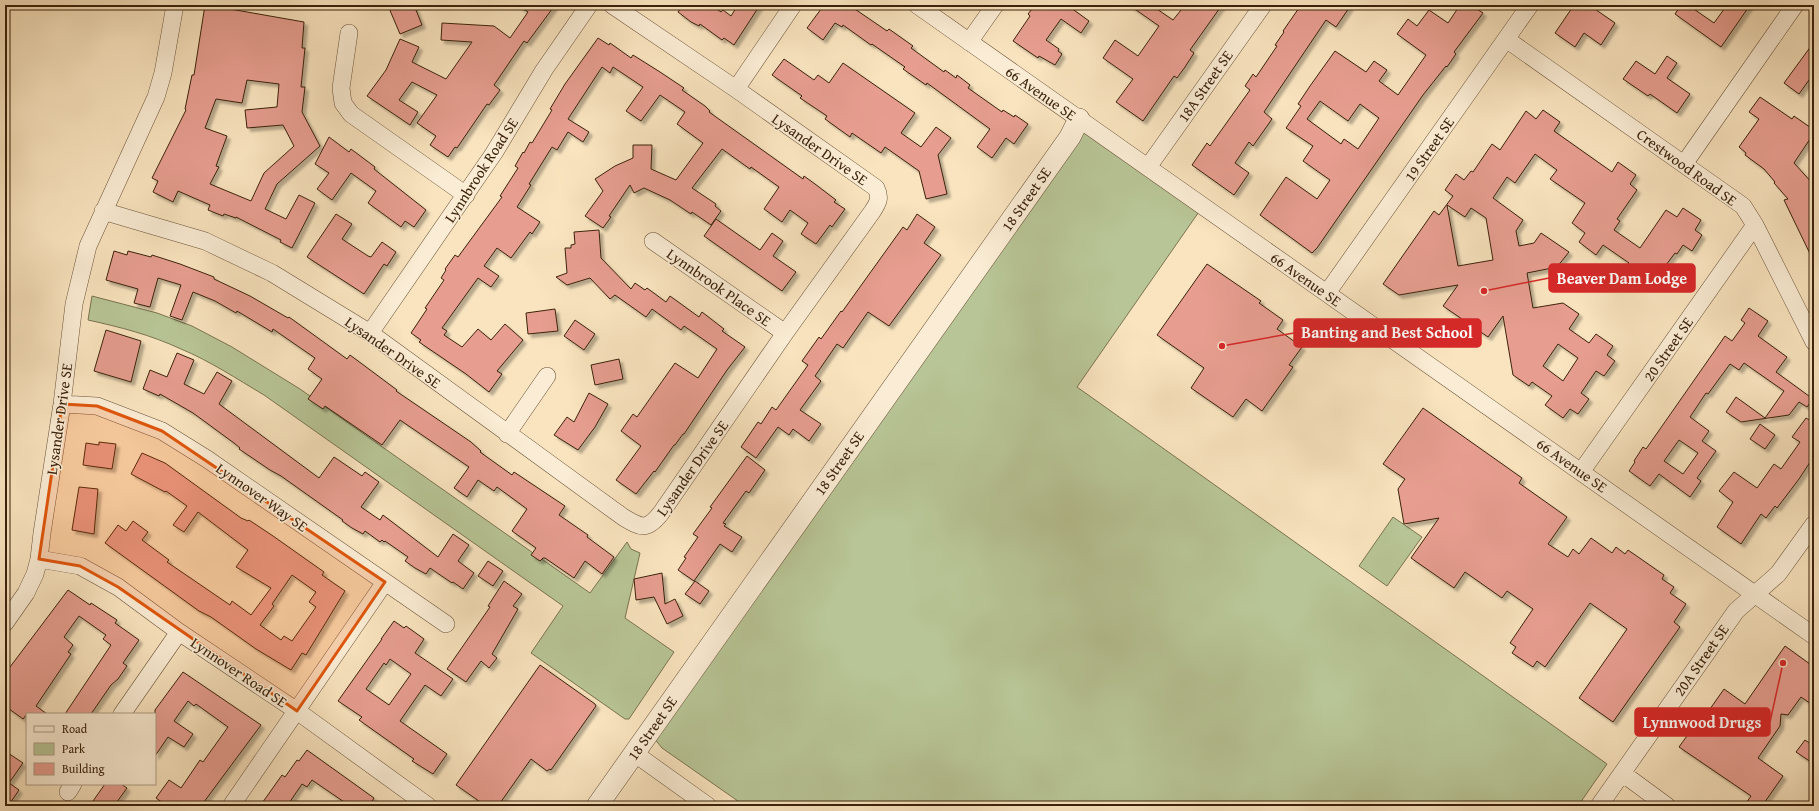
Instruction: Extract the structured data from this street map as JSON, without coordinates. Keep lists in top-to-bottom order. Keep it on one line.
{"streets":{"street":["18A Street SE","66 Avenue SE","Lysander Drive SE","19 Street SE","Crestwood Road SE","Lynnbrook Road SE","18 Street SE","Lynnbrook Place SE","20 Street SE","Lynnover Way SE","20A Street SE","Lynnover Road SE"]},"crossings":[["18A Street SE","66 Avenue SE"],["66 Avenue SE","19 Street SE"],["66 Avenue SE","18 Street SE"],["66 Avenue SE","20 Street SE"],["66 Avenue SE","20A Street SE"],["Lysander Drive SE","Lynnbrook Road SE"],["Lysander Drive SE","Lynnbrook Place SE"],["Lysander Drive SE","Lynnover Way SE"],["Lysander Drive SE","Lynnover Road SE"],["19 Street SE","Crestwood Road SE"],["Crestwood Road SE","20 Street SE"]],"places":["Beaver Dam Lodge","Banting and Best School","Lynnwood Drugs"],"legend":["Road","Park","Building"]}
